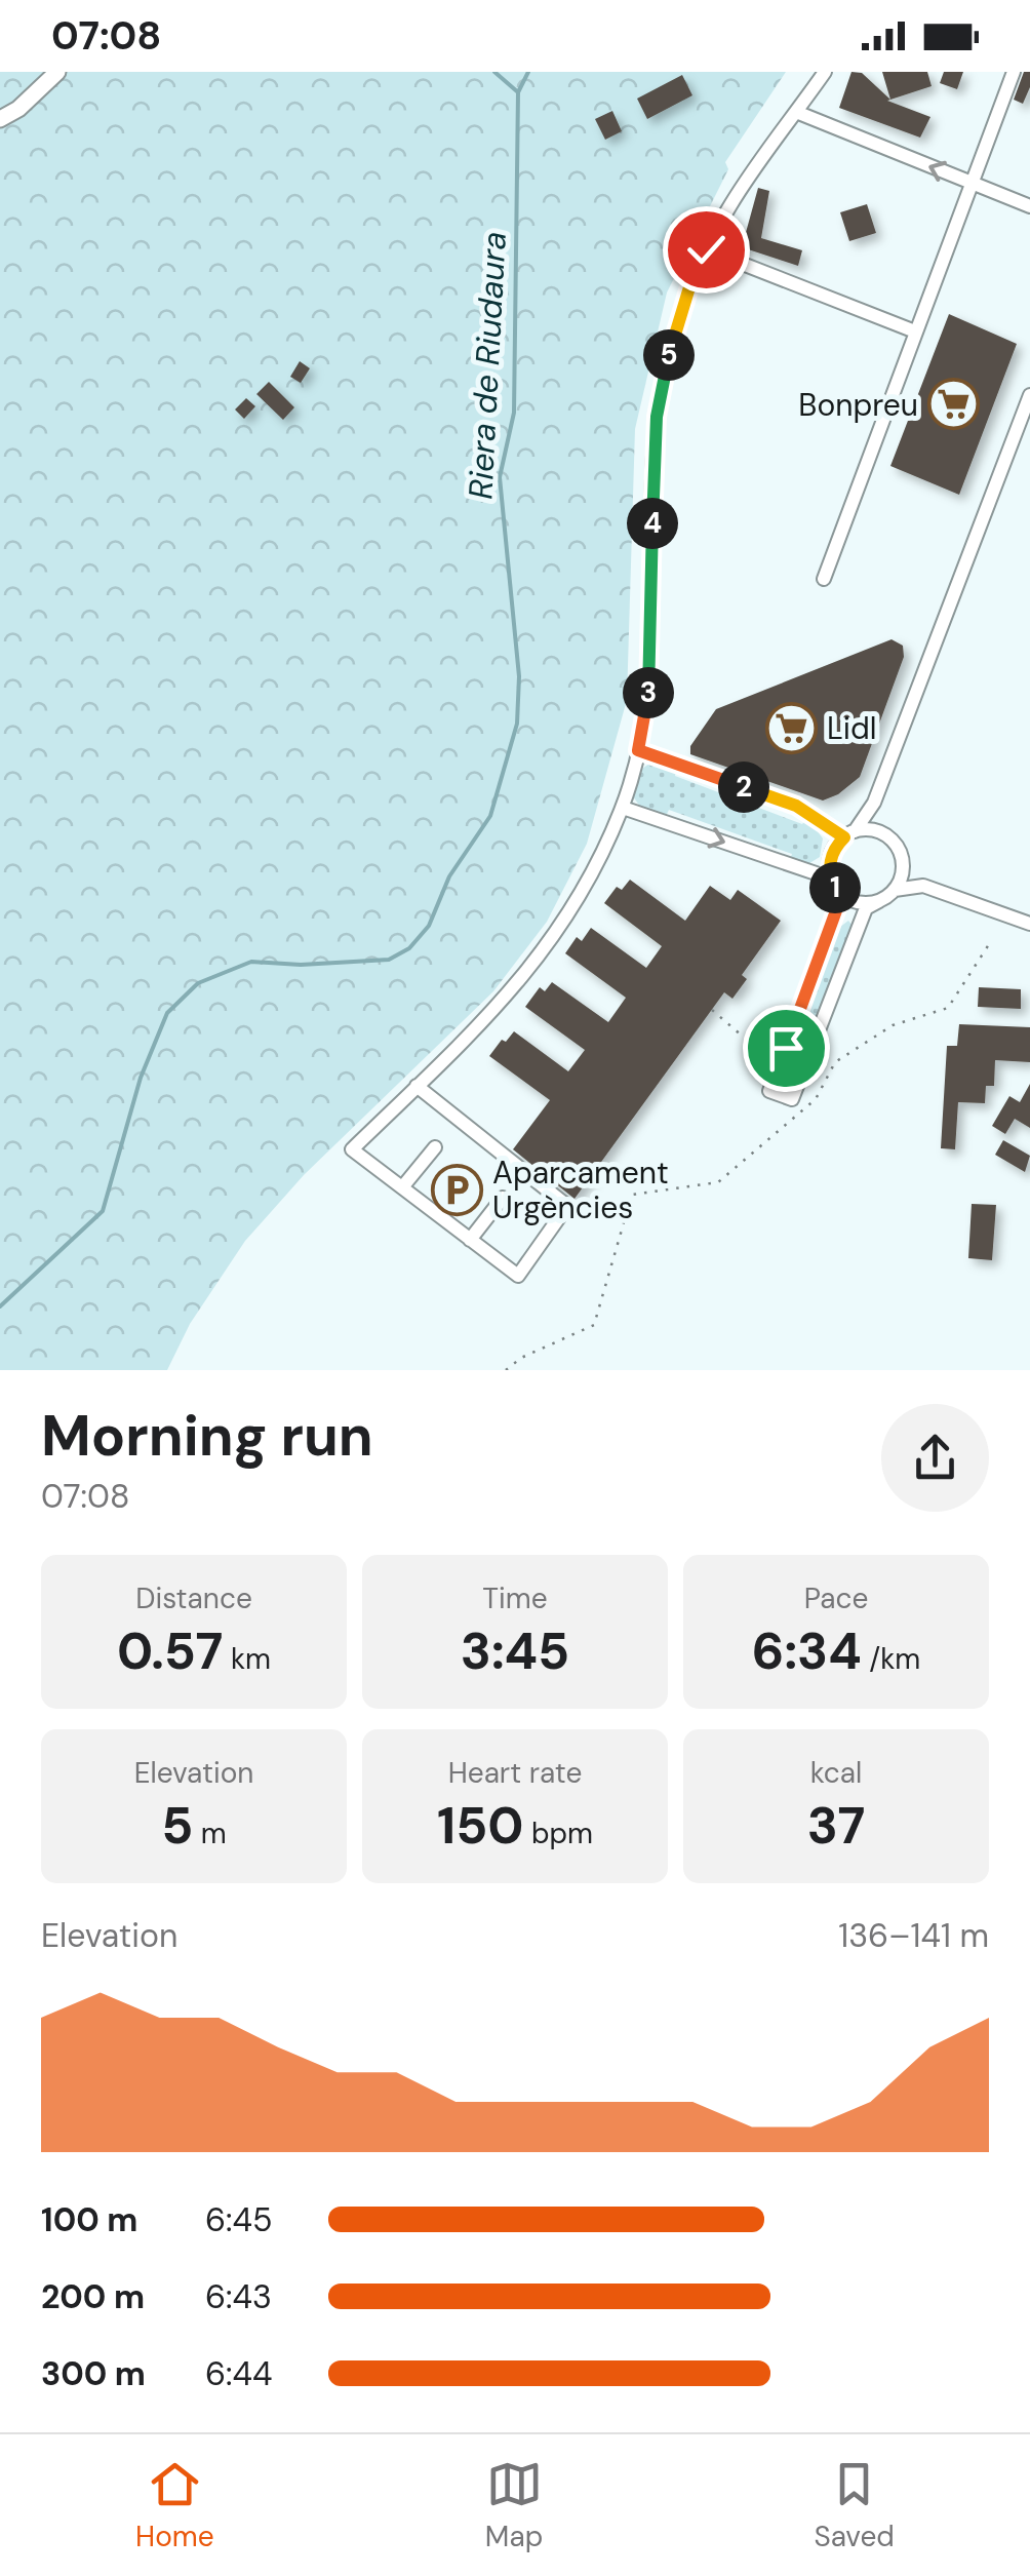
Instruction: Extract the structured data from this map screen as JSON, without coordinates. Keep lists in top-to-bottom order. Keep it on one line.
{"water":["Riera de Riudaura"],"places":{"supermarket":["Bonpreu","Lidl"],"parking":["Aparcament Urgències"]},"page":{"status":"07:08","pins":["5","4","3","2","1"],"heading":["Morning run","07:08"],"stats":[["Distance","0.57 km"],["Time","3:45"],["Pace","6:34 /km"],["Elevation","5 m"],["Heart rate","150 bpm"],["kcal","37"]],"chart":["Elevation","136–141 m"],"list":[{"name":"100 m","note":"6:45"},{"name":"200 m","note":"6:43"},{"name":"300 m","note":"6:44"}],"tabs":["Home","Map","Saved"]}}
